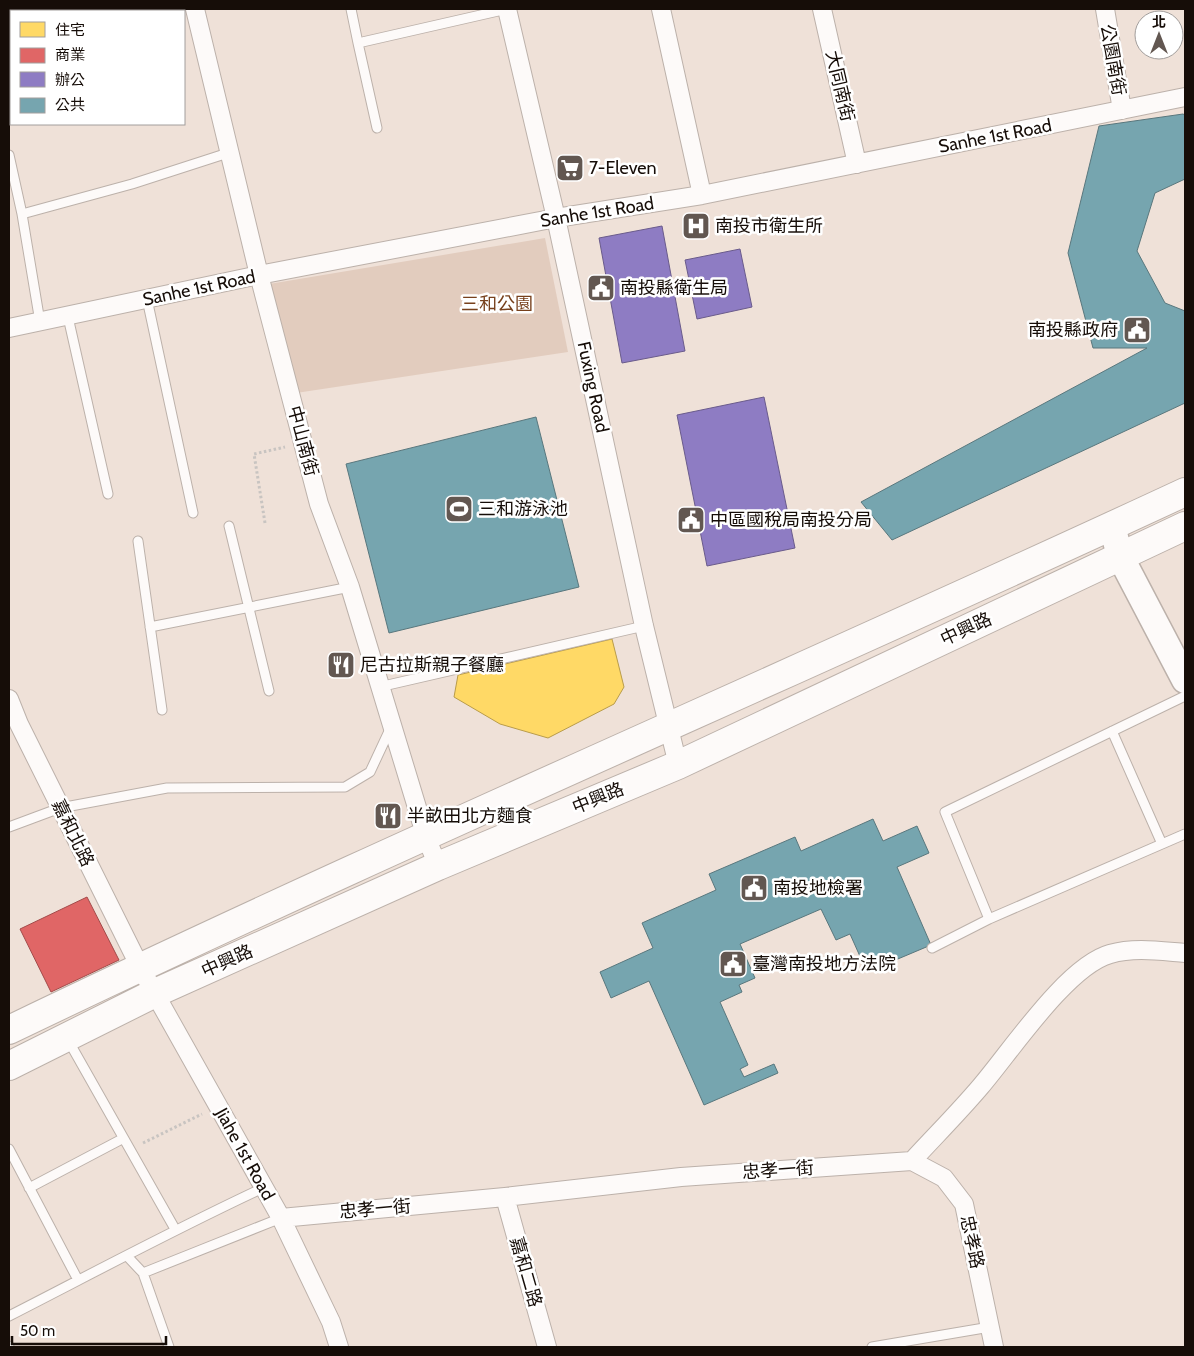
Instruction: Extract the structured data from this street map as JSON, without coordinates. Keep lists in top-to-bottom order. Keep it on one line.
{"streets":{"main road":["中興路"],"street":["公園南街","大同南街","Sanhe 1st Road","Fuxing Road","中山南街","嘉和北路","Jiahe 1st Road","忠孝一街","忠孝路","嘉和二路"]},"crossings":[["公園南街","Sanhe 1st Road"],["大同南街","Sanhe 1st Road"],["Sanhe 1st Road","Fuxing Road"],["Sanhe 1st Road","中山南街"],["Fuxing Road","中興路"],["中山南街","中興路"],["中興路","嘉和北路"],["中興路","Jiahe 1st Road"],["嘉和北路","Jiahe 1st Road"],["Jiahe 1st Road","忠孝一街"],["忠孝一街","忠孝路"],["忠孝一街","嘉和二路"]],"parks":["三和公園"],"places":{"supermarket":["7-Eleven"],"hospital":["南投市衛生所"],"public building":["南投縣衛生局","南投縣政府","中區國稅局南投分局","南投地檢署","臺灣南投地方法院"],"sports":["三和游泳池"],"restaurant":["尼古拉斯親子餐廳","半畝田北方麵食"]},"legend":["住宅","商業","辦公","公共"],"scale_bar":"50 m","north":"top"}
